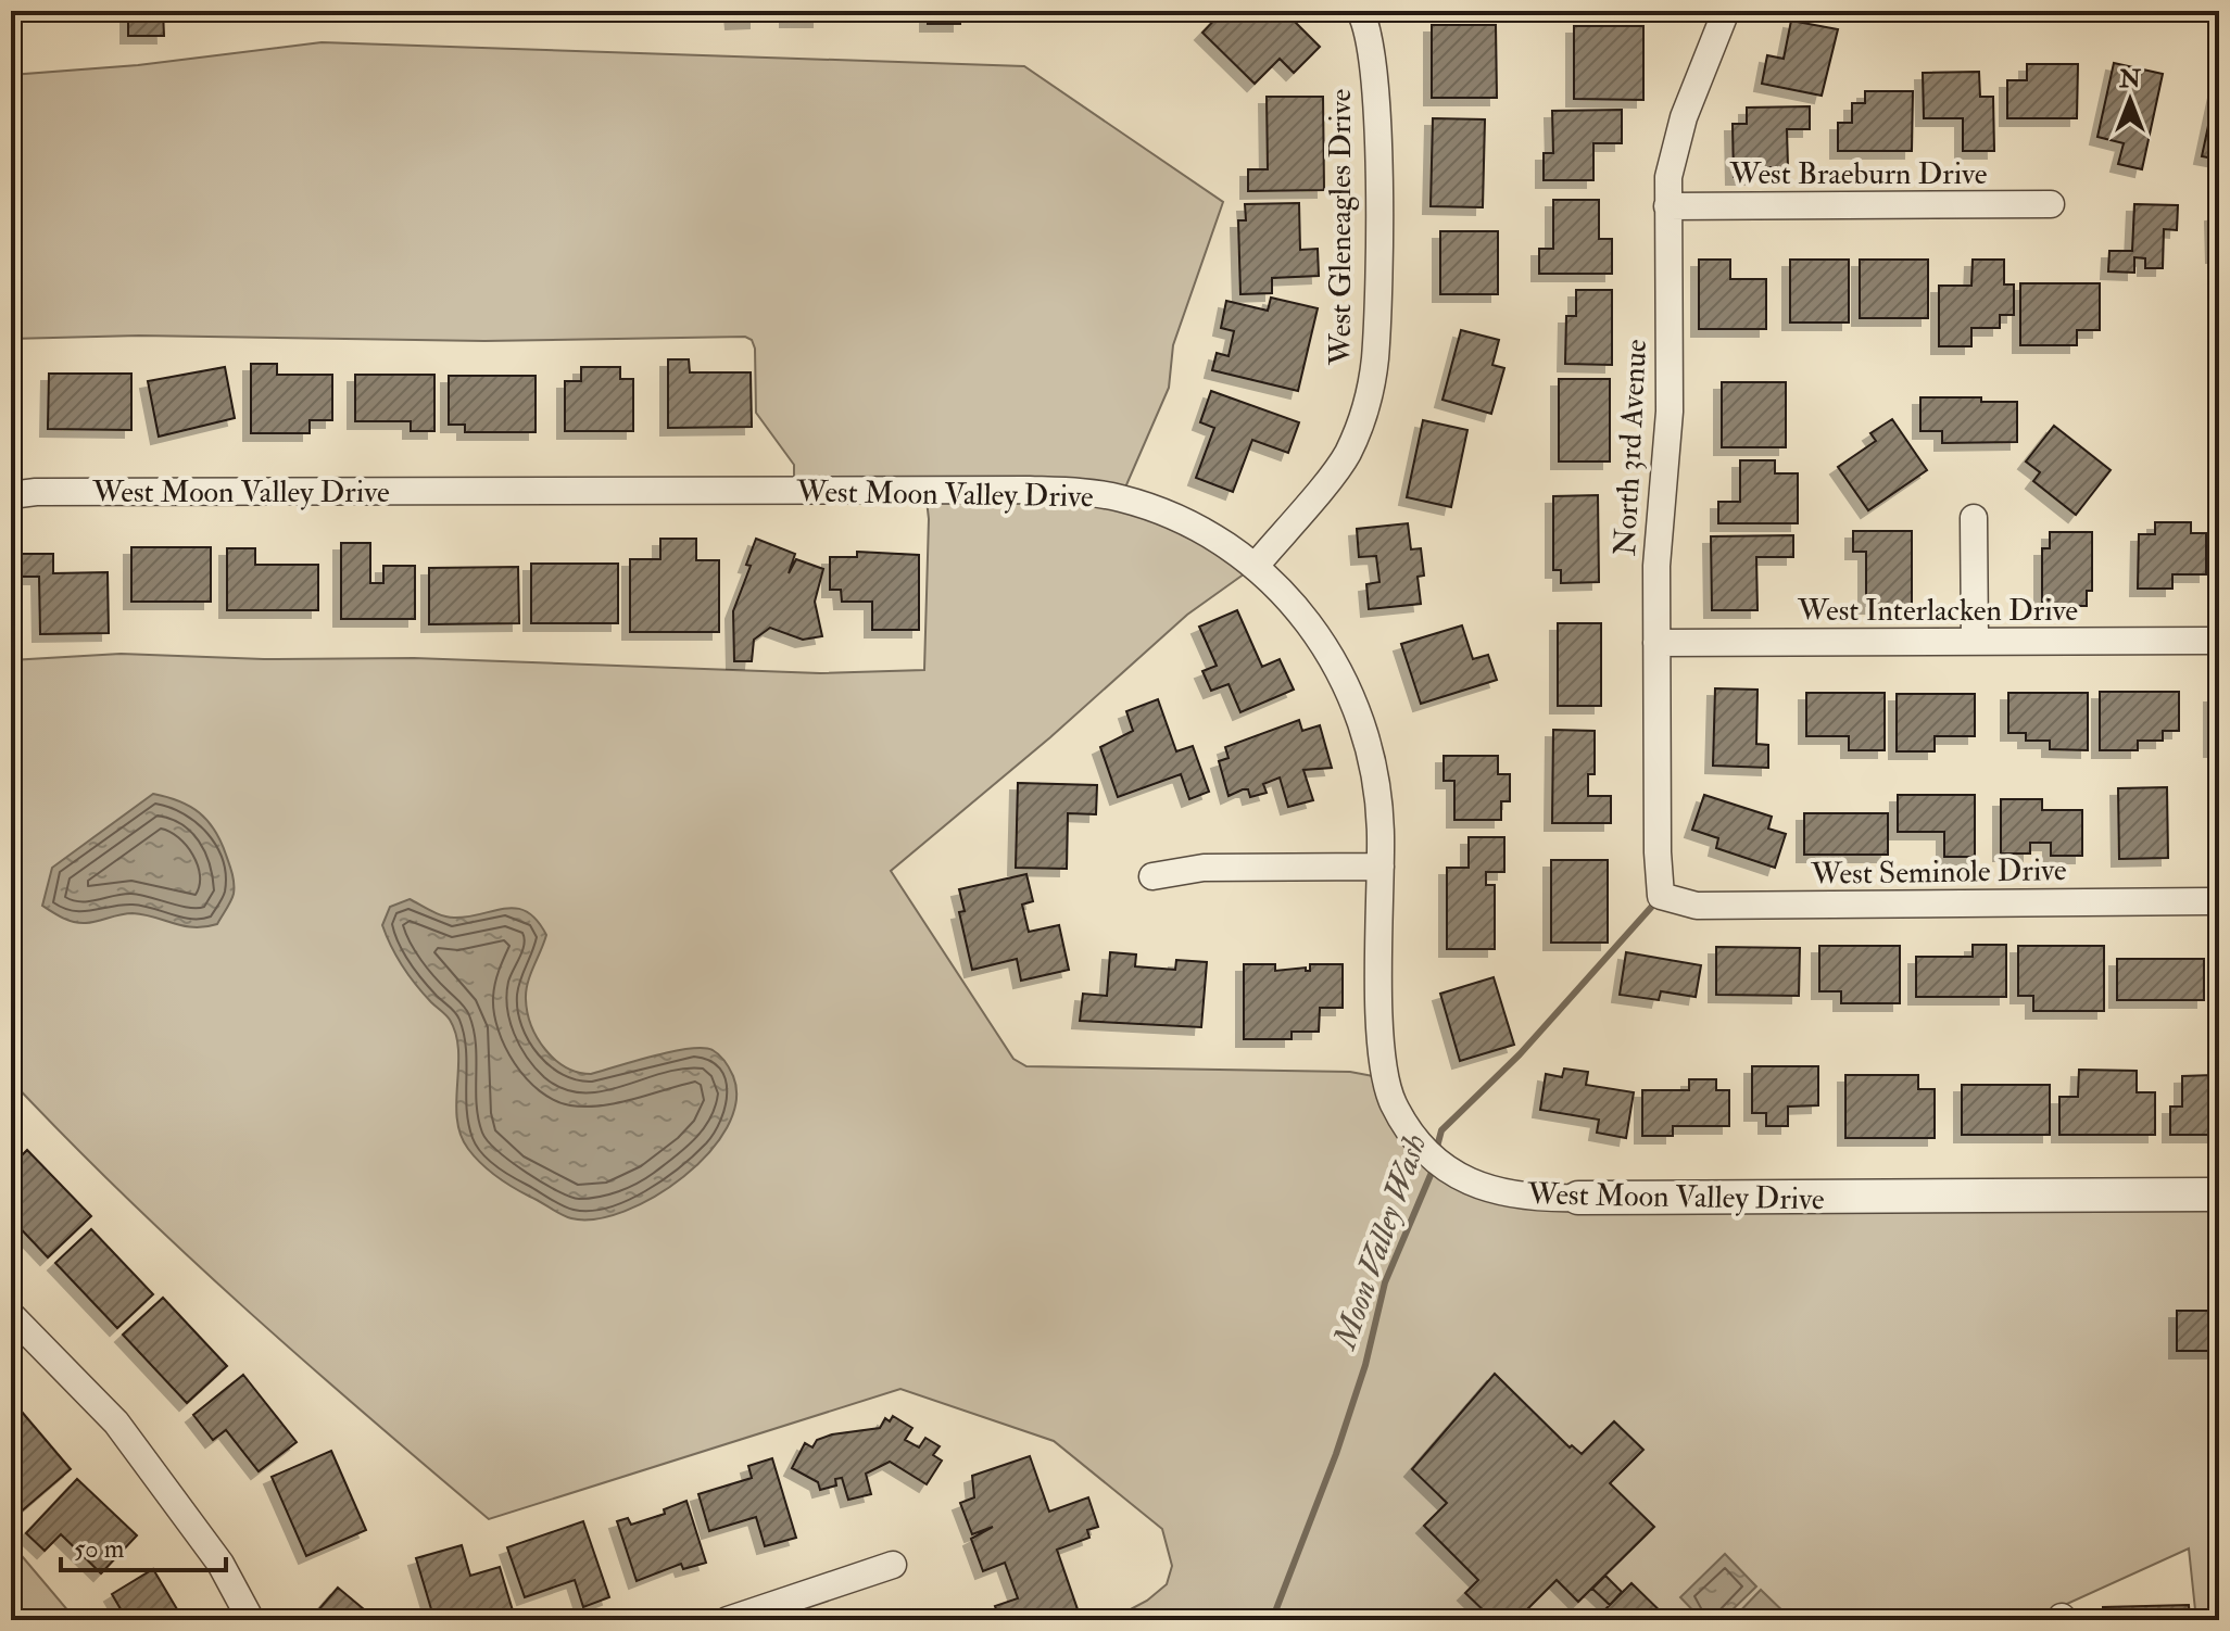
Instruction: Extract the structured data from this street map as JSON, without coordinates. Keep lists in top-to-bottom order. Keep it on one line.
{"streets":{"street":["West Braeburn Drive","West Gleneagles Drive","North 3rd Avenue","West Moon Valley Drive","West Interlacken Drive","West Seminole Drive"]},"crossings":[["West Braeburn Drive","North 3rd Avenue"],["West Gleneagles Drive","West Moon Valley Drive"],["North 3rd Avenue","West Interlacken Drive"],["North 3rd Avenue","West Seminole Drive"]],"water":["Moon Valley Wash"],"scale_bar":"50 m","north":"top"}
